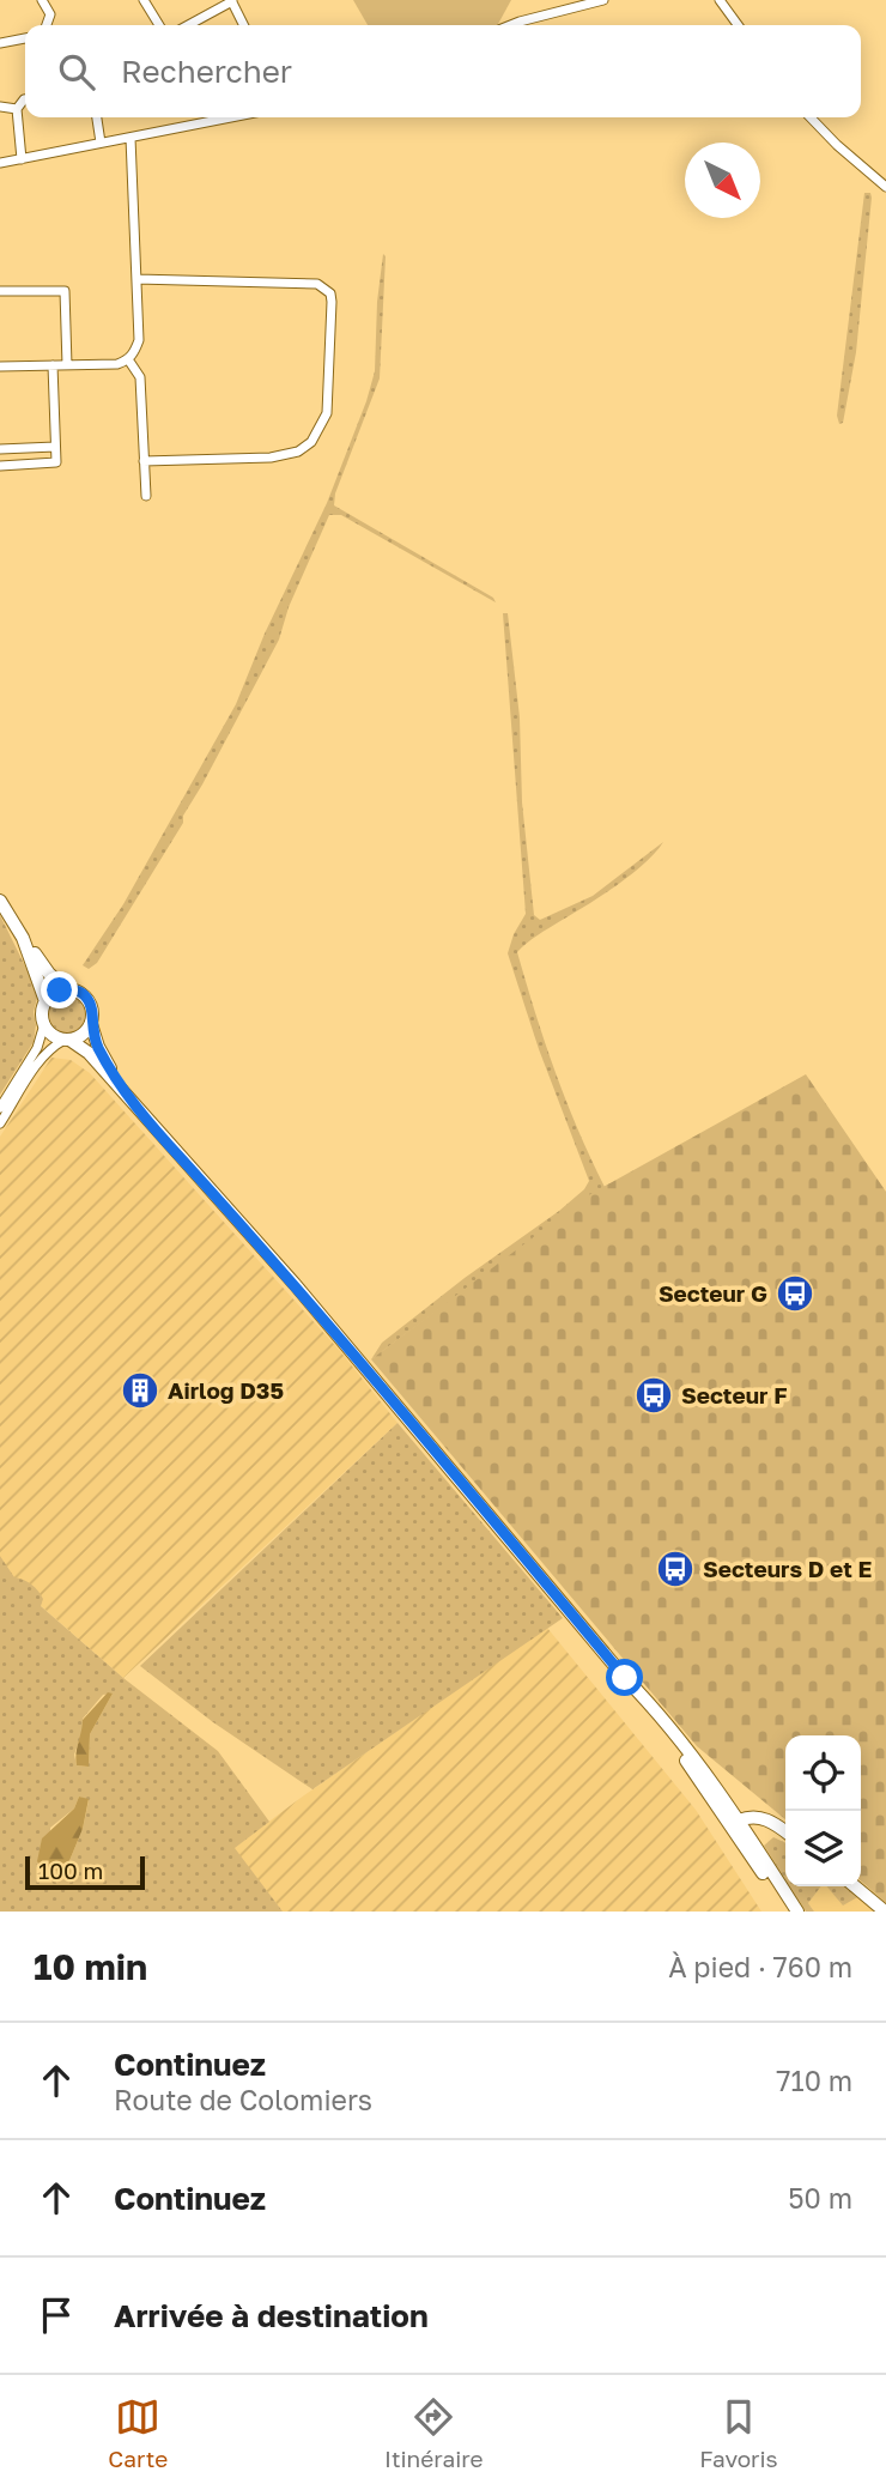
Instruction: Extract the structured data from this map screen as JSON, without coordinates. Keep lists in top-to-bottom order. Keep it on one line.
{"places":{"bus stop":["Secteur G","Secteur F","Secteurs D et E"],"building":["Airlog D35"]},"scale_bar":"100 m","north":"bottom right","page":{"search":"Rechercher","scale":"100 m","heading":["10 min","À pied · 760 m"],"list":[["Continuez","Route de Colomiers","710 m"],["Continuez","50 m"],"Arrivée à destination"],"nav":["Carte","Itinéraire","Favoris"]}}
